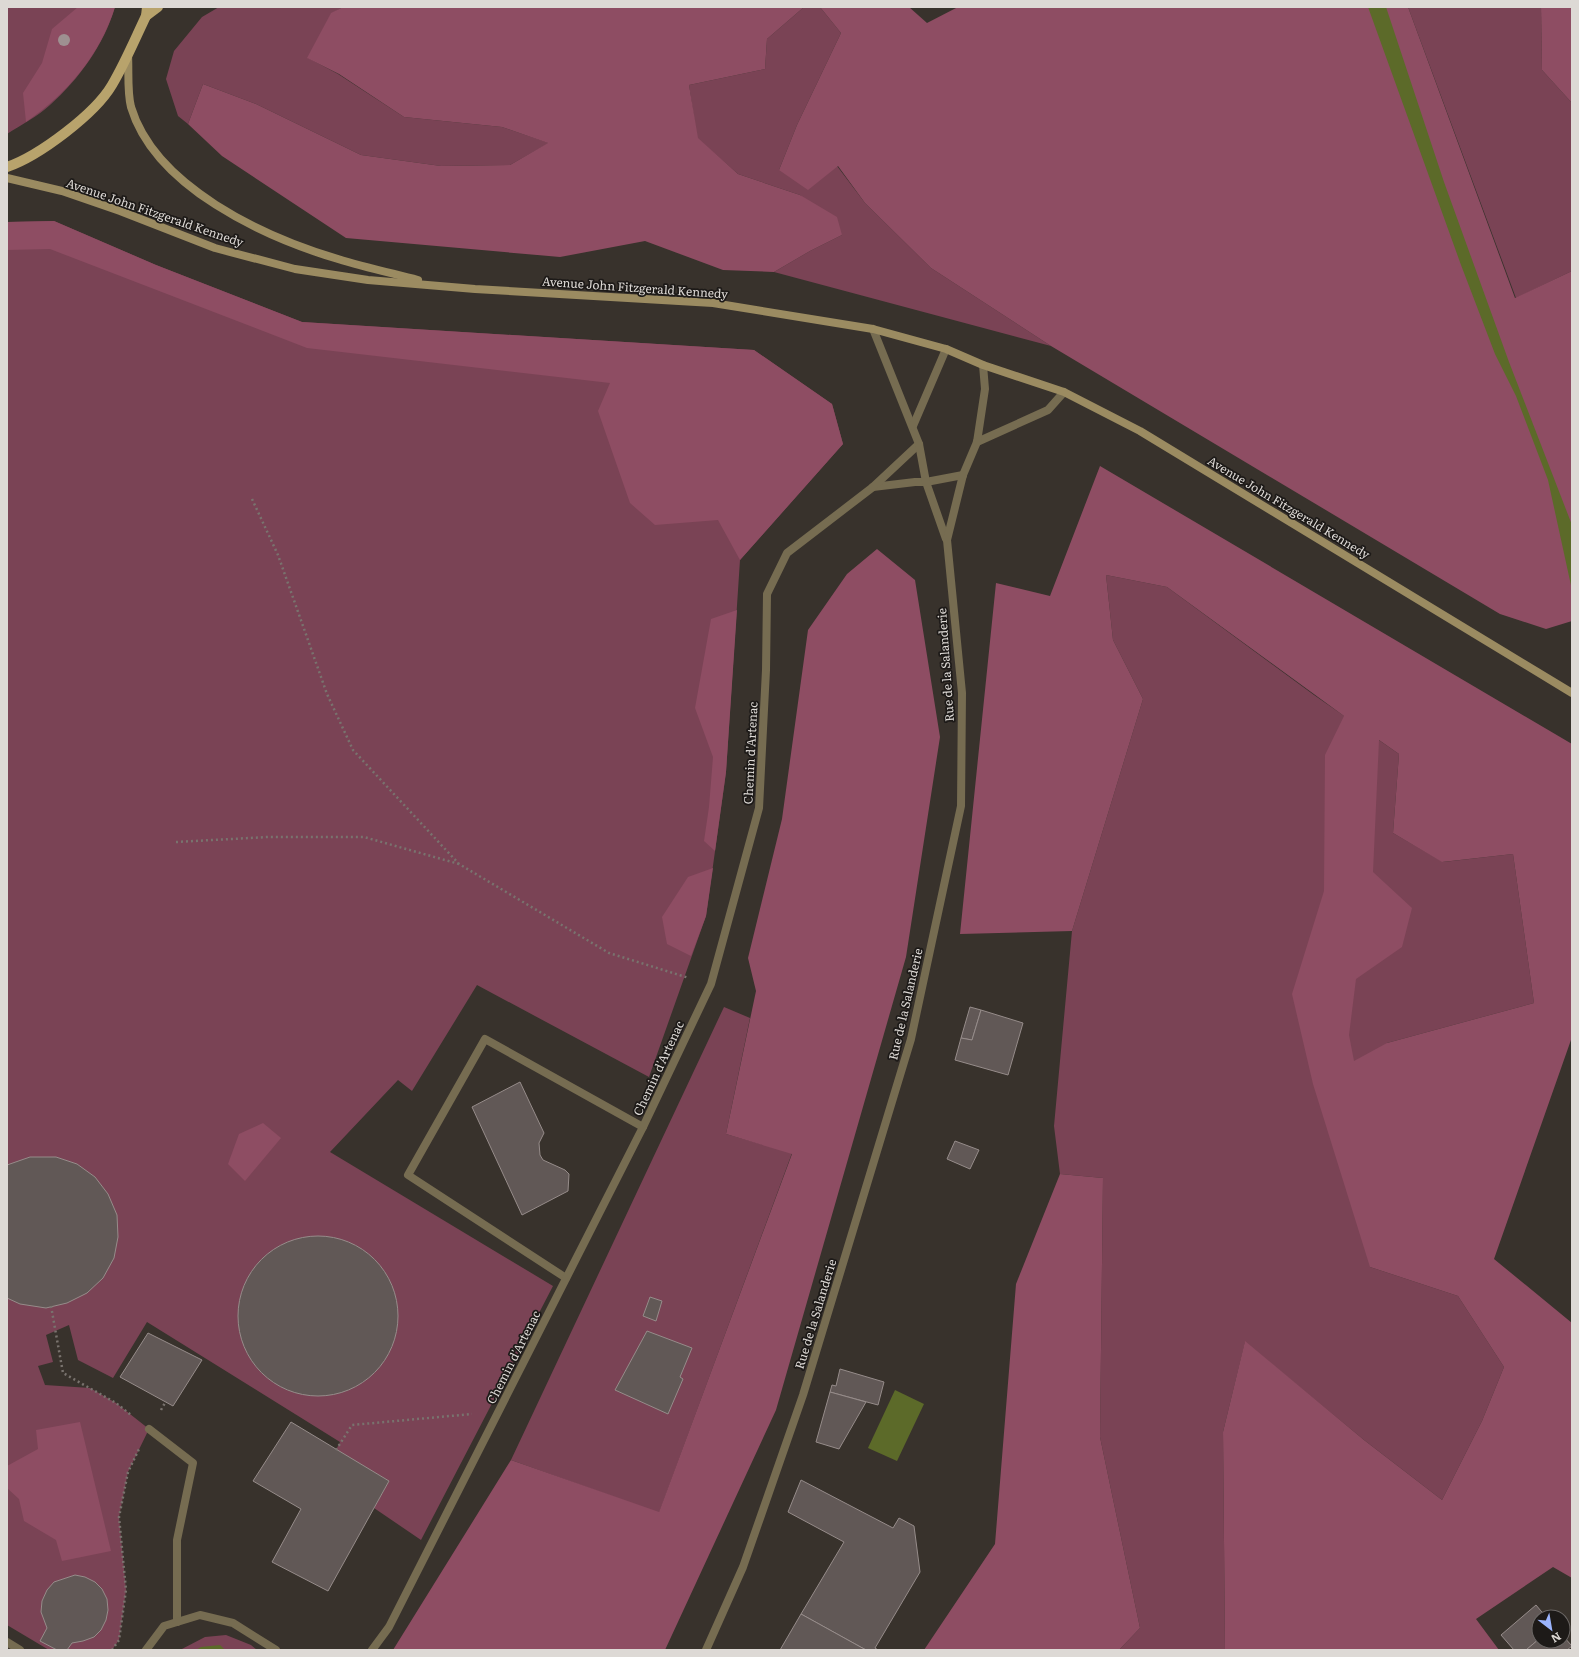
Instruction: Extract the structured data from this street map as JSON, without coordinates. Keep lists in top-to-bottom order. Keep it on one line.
{"streets":{"main road":["Avenue John Fitzgerald Kennedy"],"street":["Rue de la Salanderie","Chemin d'Artenac"]},"crossings":[["Avenue John Fitzgerald Kennedy","Rue de la Salanderie"]],"north":"bottom right"}
